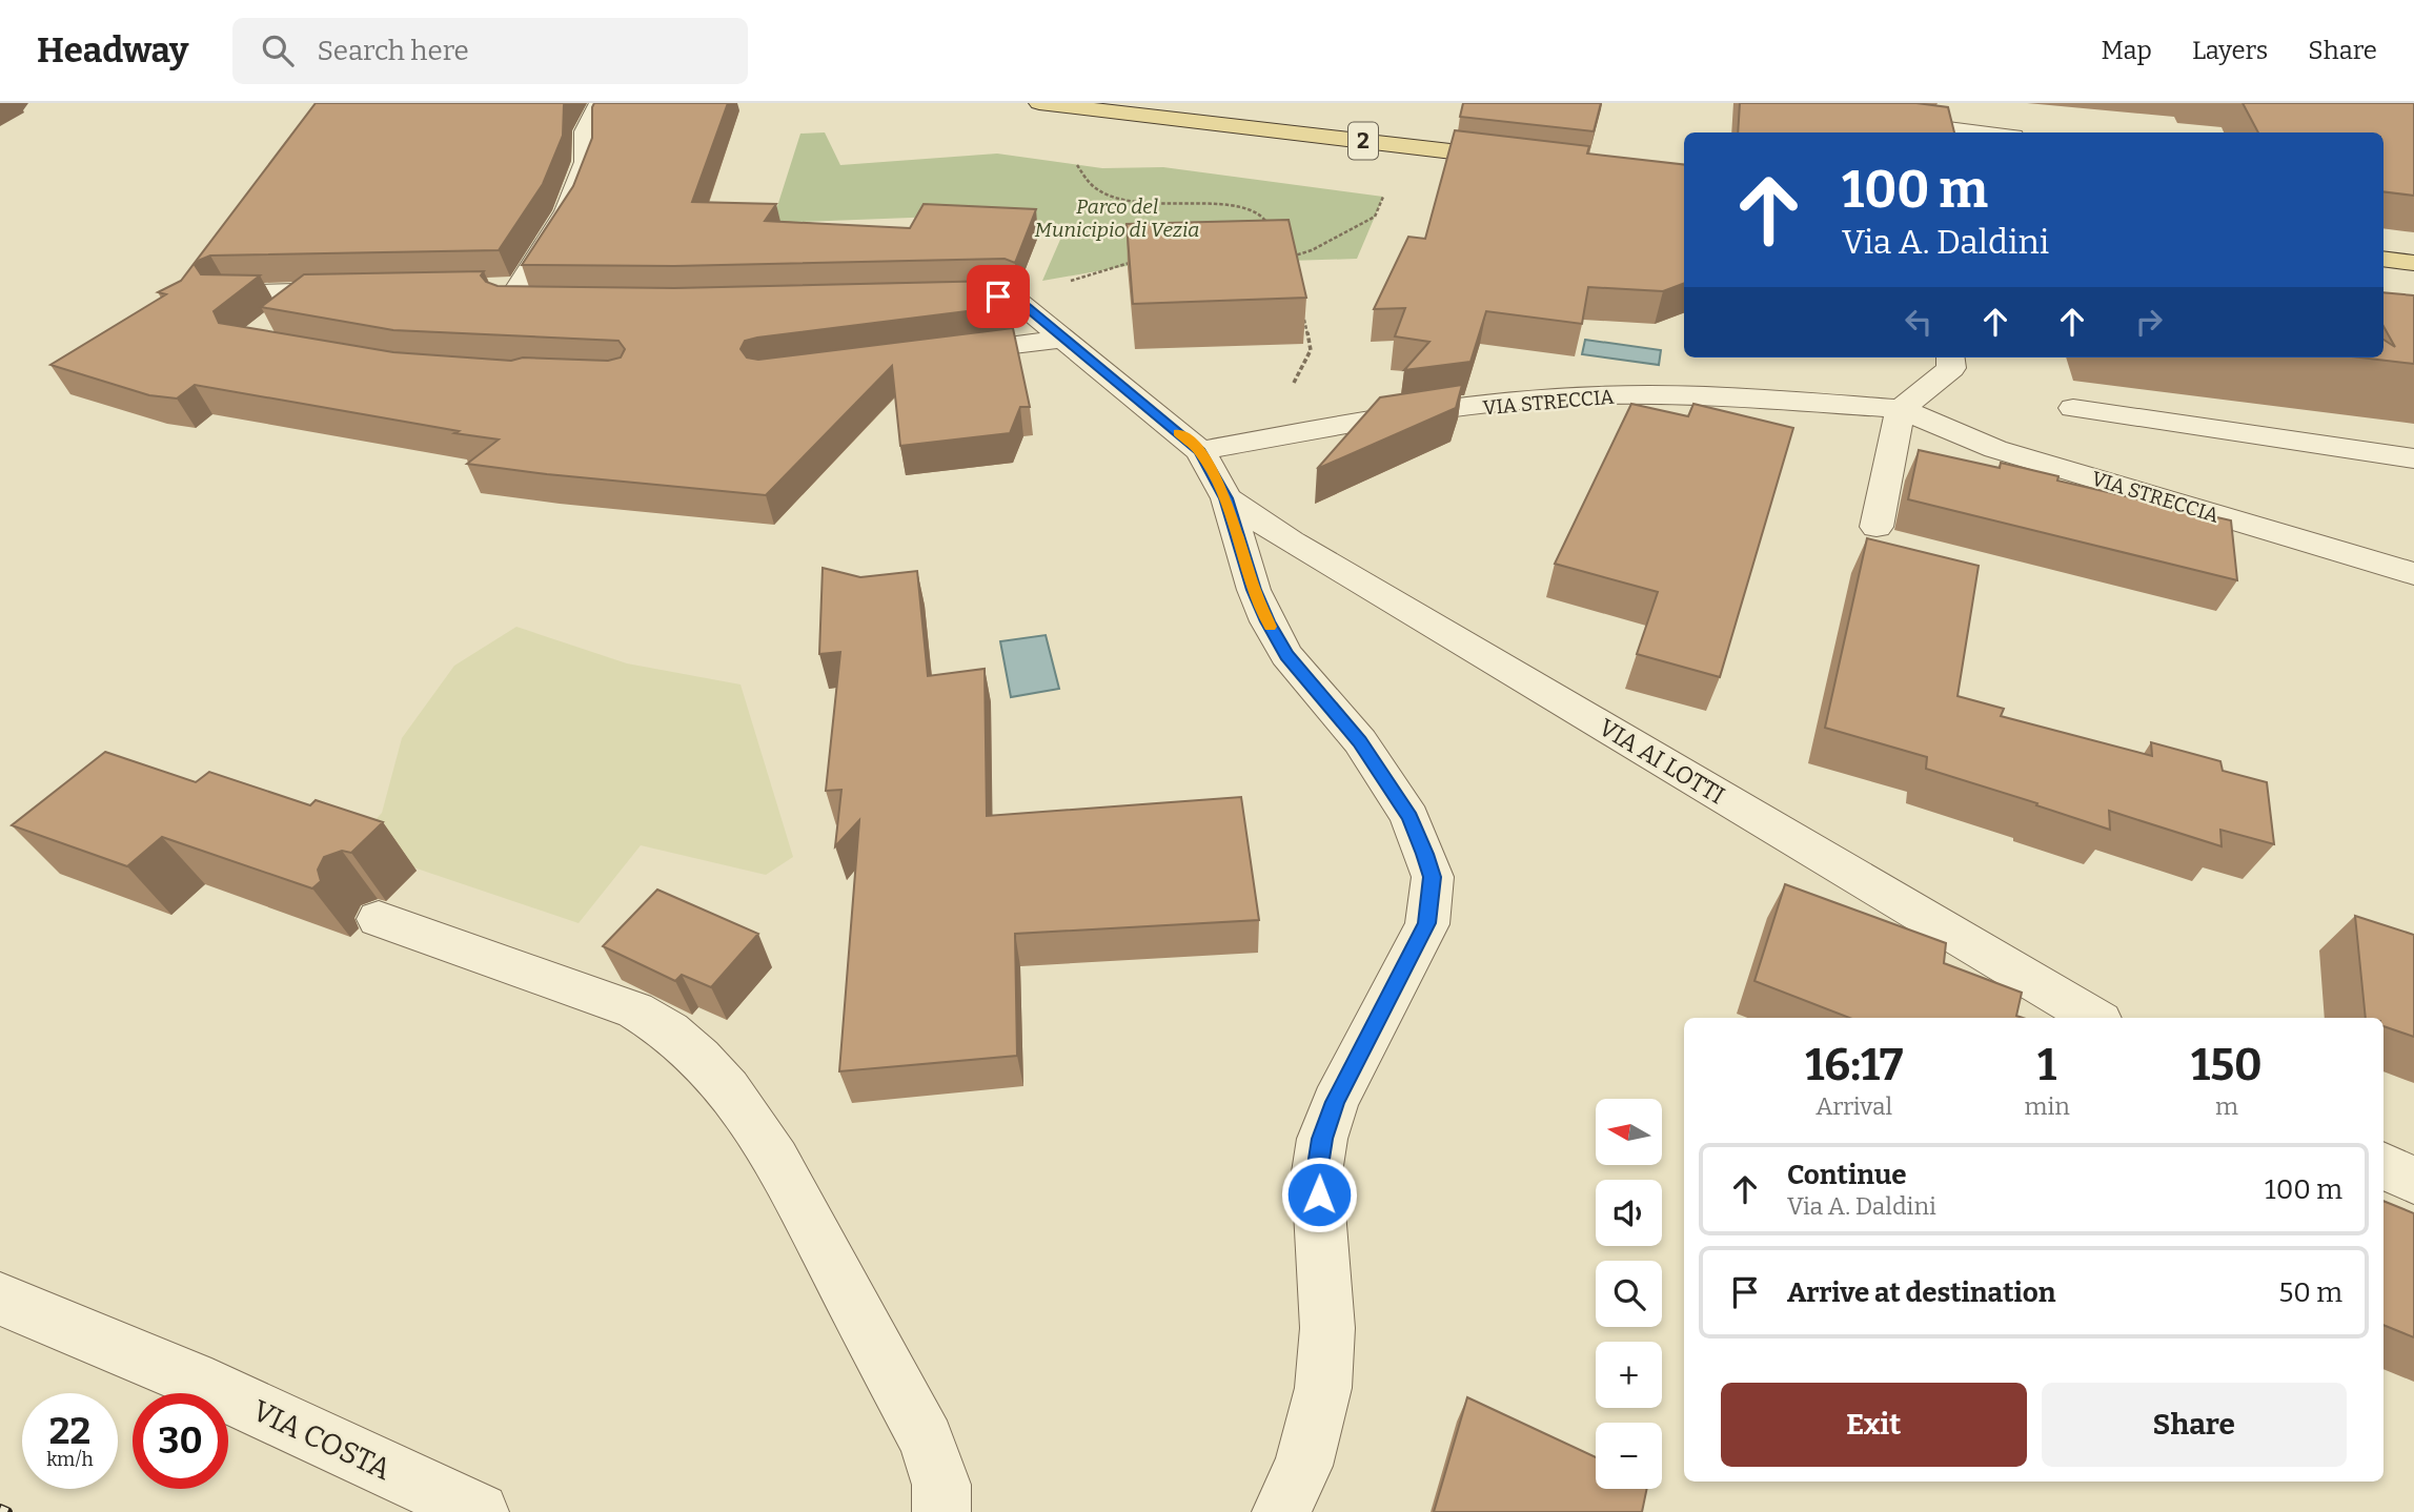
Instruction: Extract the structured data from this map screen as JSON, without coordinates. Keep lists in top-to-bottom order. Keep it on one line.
{"streets":{"main road":["2"],"street":["VIA STRECCIA","VIA AI LOTTI","VIA COSTA"]},"parks":["Parco del Municipio di Vezia"],"north":"left","page":{"header":"Headway","search":"Search here","nav":["Map","Layers","Share"],"turn":["100 m","Via A. Daldini"],"eta":["16:17","Arrival","1","min","150","m"],"map_buttons":["+","−"],"list":[{"name":"Continue","note":"Via A. Daldini","value":"100 m"},{"name":"Arrive at destination","value":"50 m"}],"buttons":["Exit","Share"],"speed":"22 km/h","limit":"30"}}
